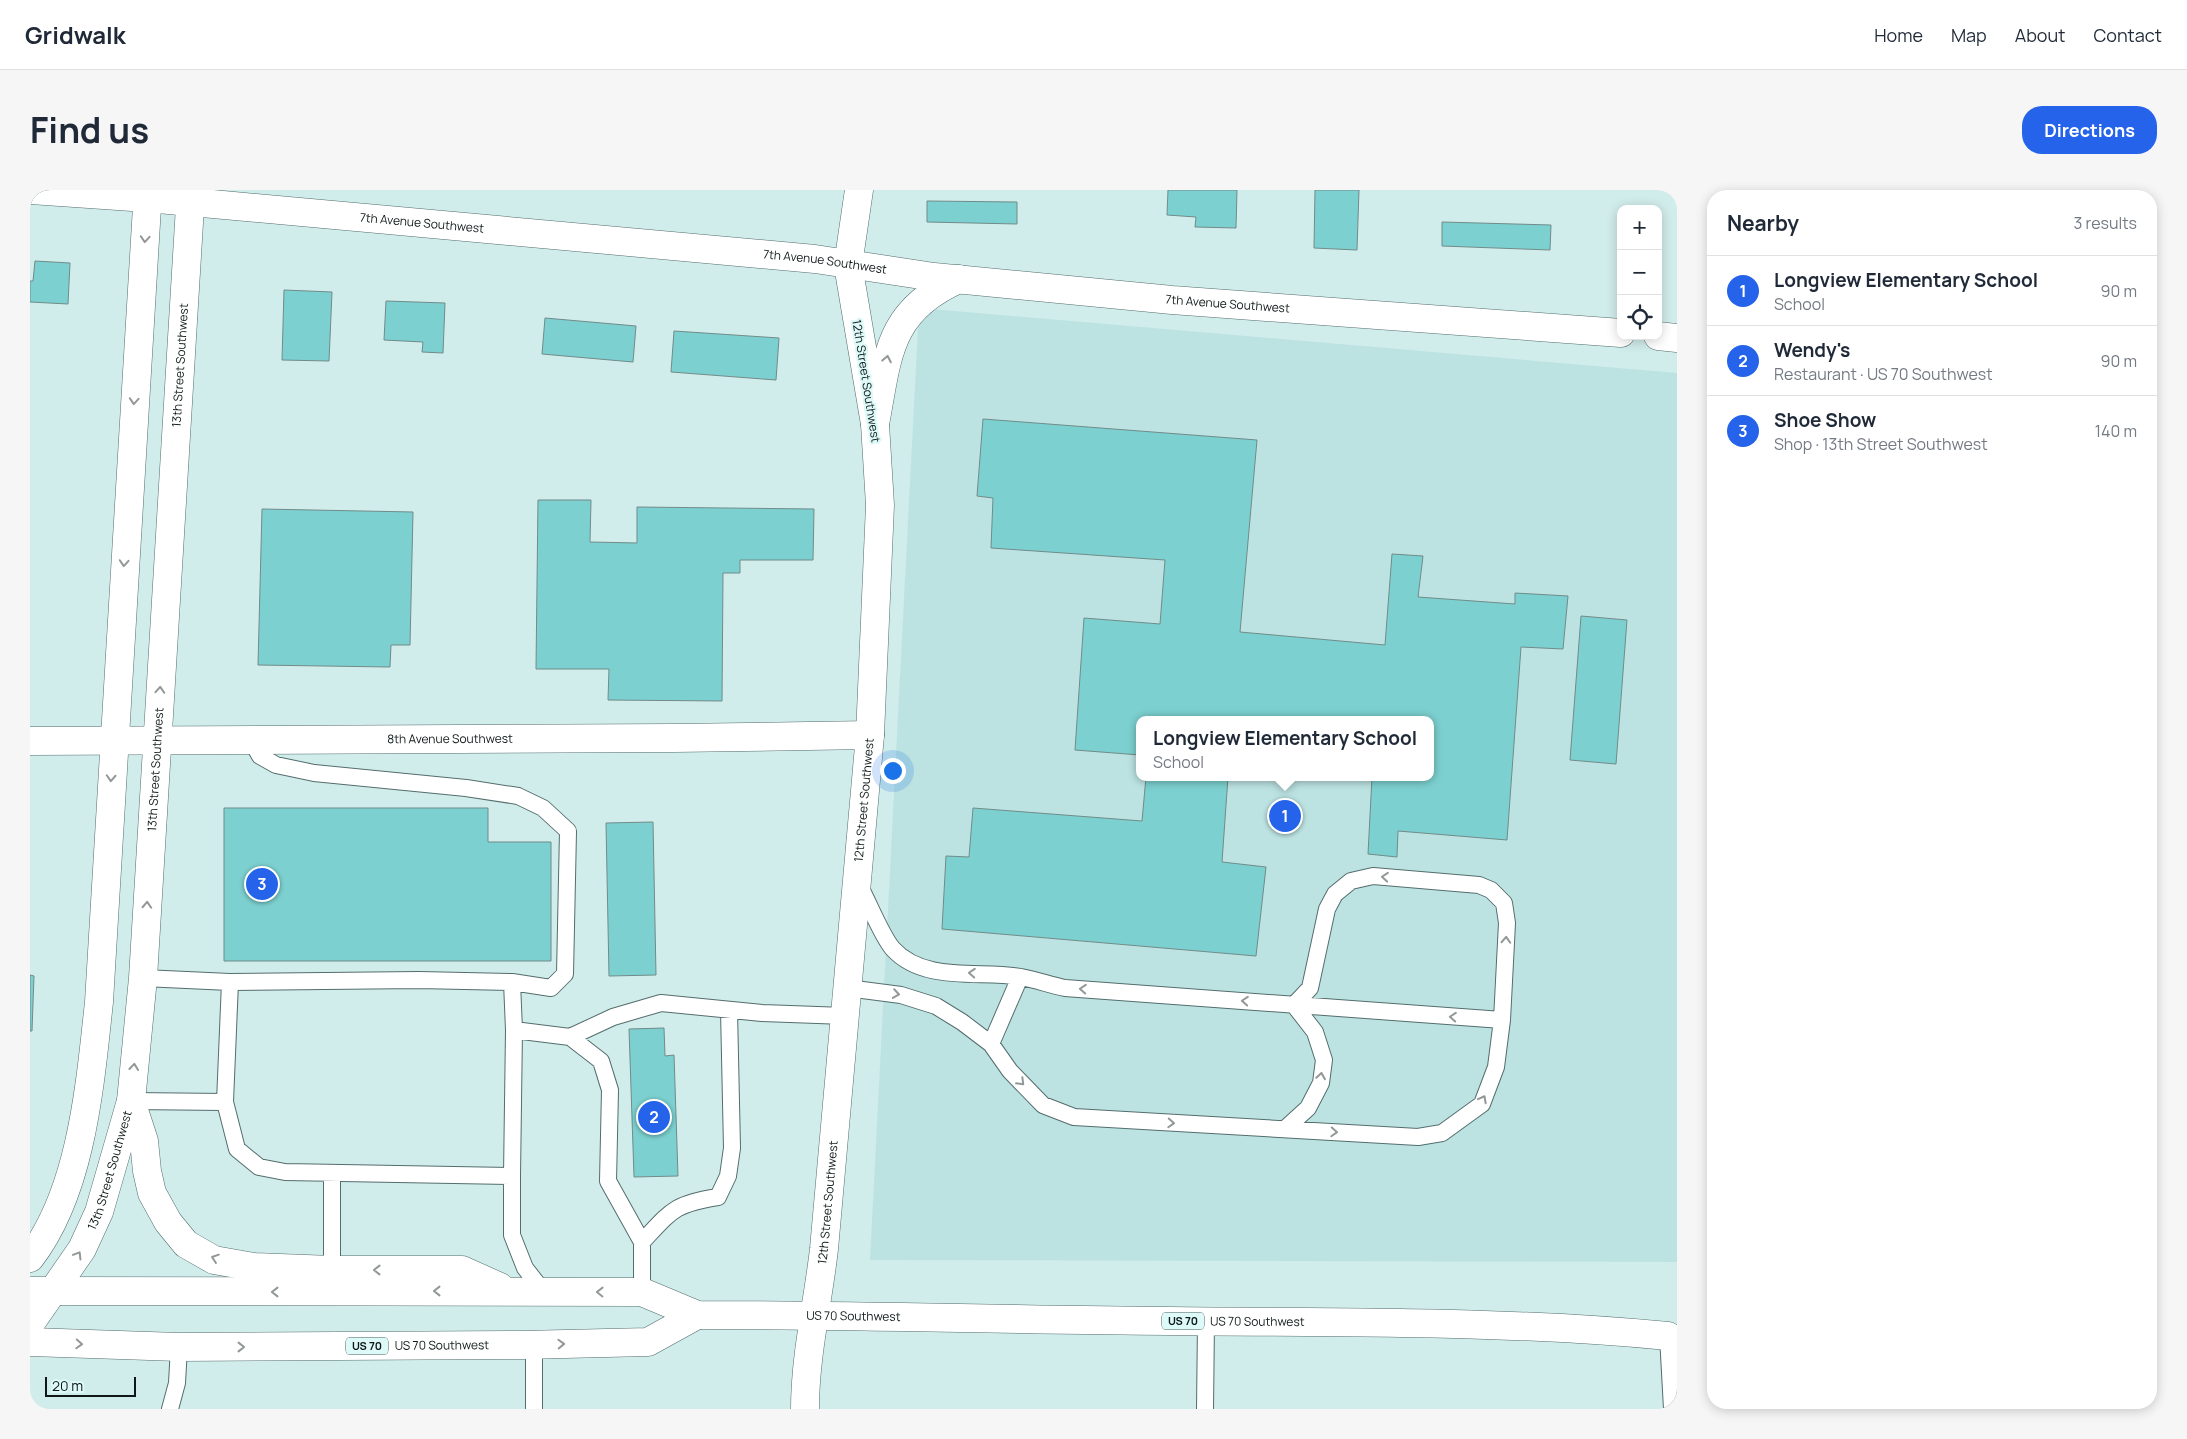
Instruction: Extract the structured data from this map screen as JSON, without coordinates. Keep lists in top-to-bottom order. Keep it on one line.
{"streets":{"main road":["7th Avenue Southwest","13th Street Southwest","12th Street Southwest","8th Avenue Southwest","US 70 Southwest","US 70"]},"crossings":[["7th Avenue Southwest","13th Street Southwest"],["7th Avenue Southwest","12th Street Southwest"],["13th Street Southwest","8th Avenue Southwest"],["13th Street Southwest","US 70 Southwest"],["12th Street Southwest","8th Avenue Southwest"],["12th Street Southwest","US 70 Southwest"]],"scale_bar":"20 m","page":{"header":"Gridwalk","nav":["Home","Map","About","Contact"],"title":"Find us","buttons":"Directions","heading":["Nearby","3 results"],"map_buttons":["+","−"],"list":[{"mark":"1","name":"Longview Elementary School","note":"School","value":"90 m"},{"mark":"2","name":"Wendy's","note":"Restaurant · US 70 Southwest","value":"90 m"},{"mark":"3","name":"Shoe Show","note":"Shop · 13th Street Southwest","value":"140 m"}],"popup":["Longview Elementary School","School"],"pins":["1","3","2"],"scale":"20 m"}}
